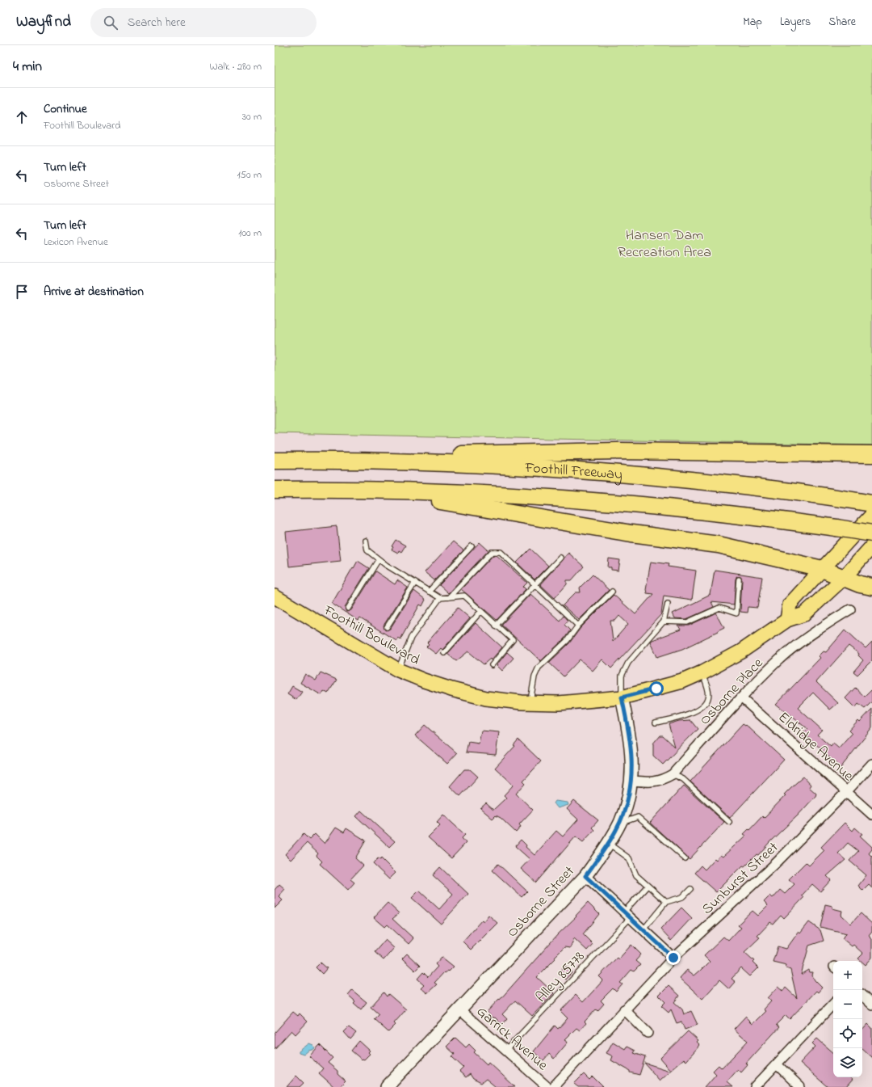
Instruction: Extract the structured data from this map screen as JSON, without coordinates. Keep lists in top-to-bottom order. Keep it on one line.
{"streets":{"highway":["Foothill Freeway"],"main road":["Foothill Boulevard","Osborne Street"],"street":["Osborne Place","Eldridge Avenue","Sunburst Street","Garrick Avenue"],"lane":["Alley 85778"]},"crossings":[["Foothill Boulevard","Osborne Street"],["Osborne Place","Eldridge Avenue"],["Osborne Place","Osborne Street"],["Eldridge Avenue","Sunburst Street"],["Osborne Street","Garrick Avenue"],["Alley 85778","Garrick Avenue"]],"parks":["Hansen Dam Recreation Area"],"page":{"header":"Wayfind","search":"Search here","nav":["Map","Layers","Share"],"heading":["4 min","Walk · 280 m"],"list":[["Continue","Foothill Boulevard","30 m"],["Turn left","Osborne Street","150 m"],["Turn left","Lexicon Avenue","100 m"],"Arrive at destination"],"map_buttons":["+","−"]}}
